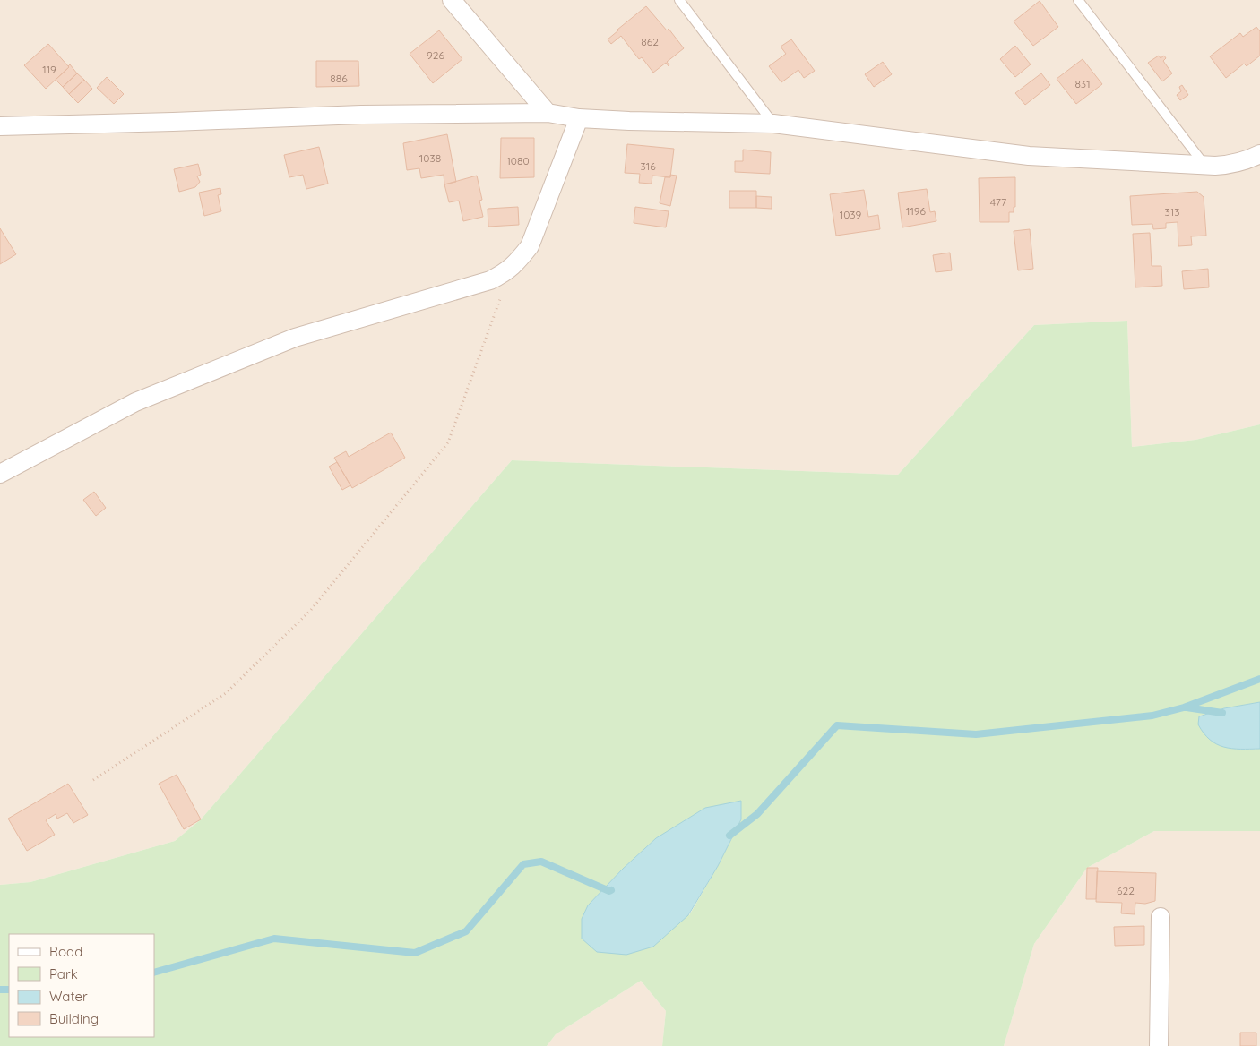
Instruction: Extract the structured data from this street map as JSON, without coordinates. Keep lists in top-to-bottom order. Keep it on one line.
{"house_numbers":["862","926","119","886","831","1038","1080","316","477","1196","313","1039","622"],"legend":["Road","Park","Water","Building"]}
